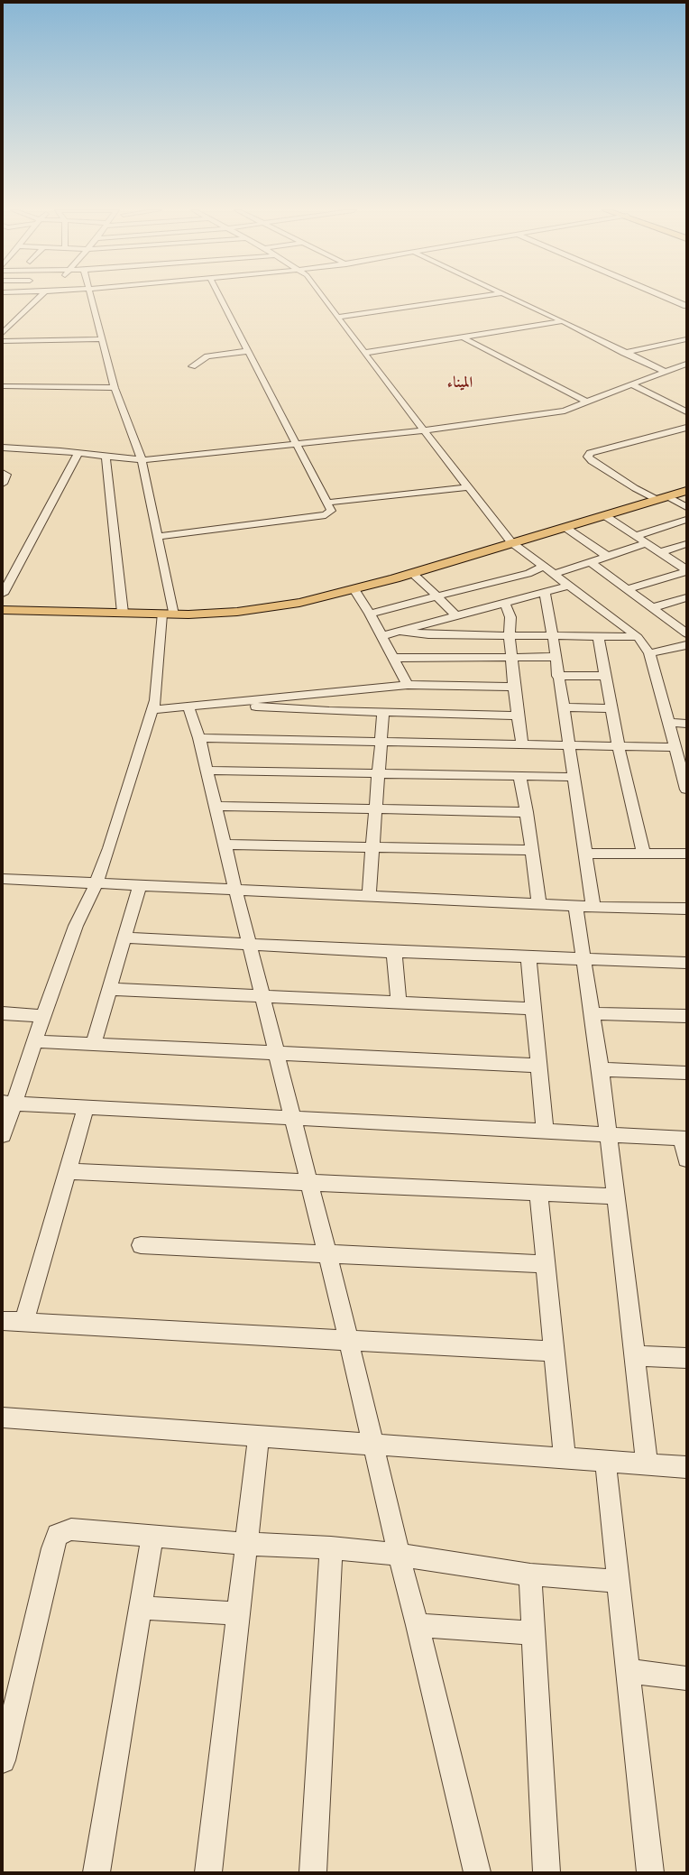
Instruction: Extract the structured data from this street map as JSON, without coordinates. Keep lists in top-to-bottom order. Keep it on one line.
{"districts":["الميناء"]}
